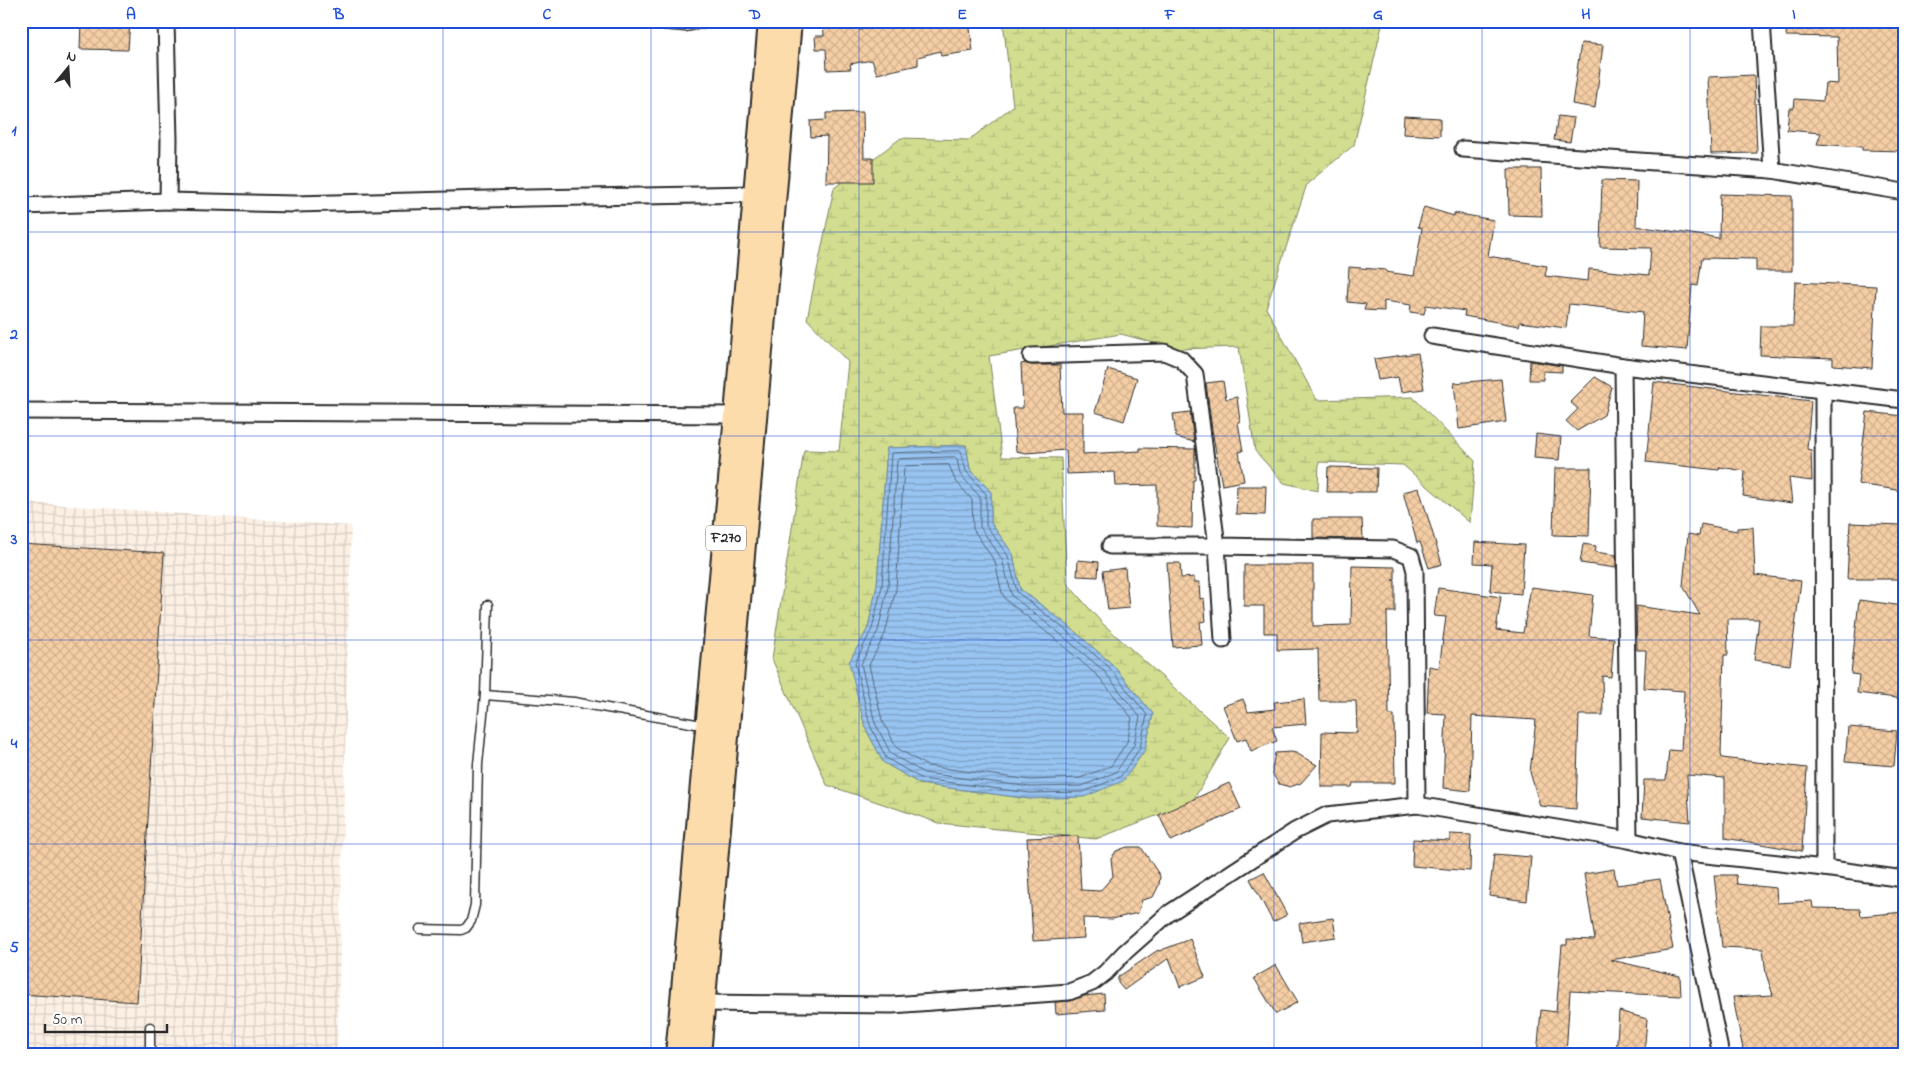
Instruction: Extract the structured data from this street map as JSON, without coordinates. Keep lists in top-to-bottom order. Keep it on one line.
{"streets":{"main road":["F270"]},"scale_bar":"50 m","north":"top","grid":{"columns":["A","B","C","D","E","F","G","H","I"],"rows":["1","2","3","4","5"]}}
